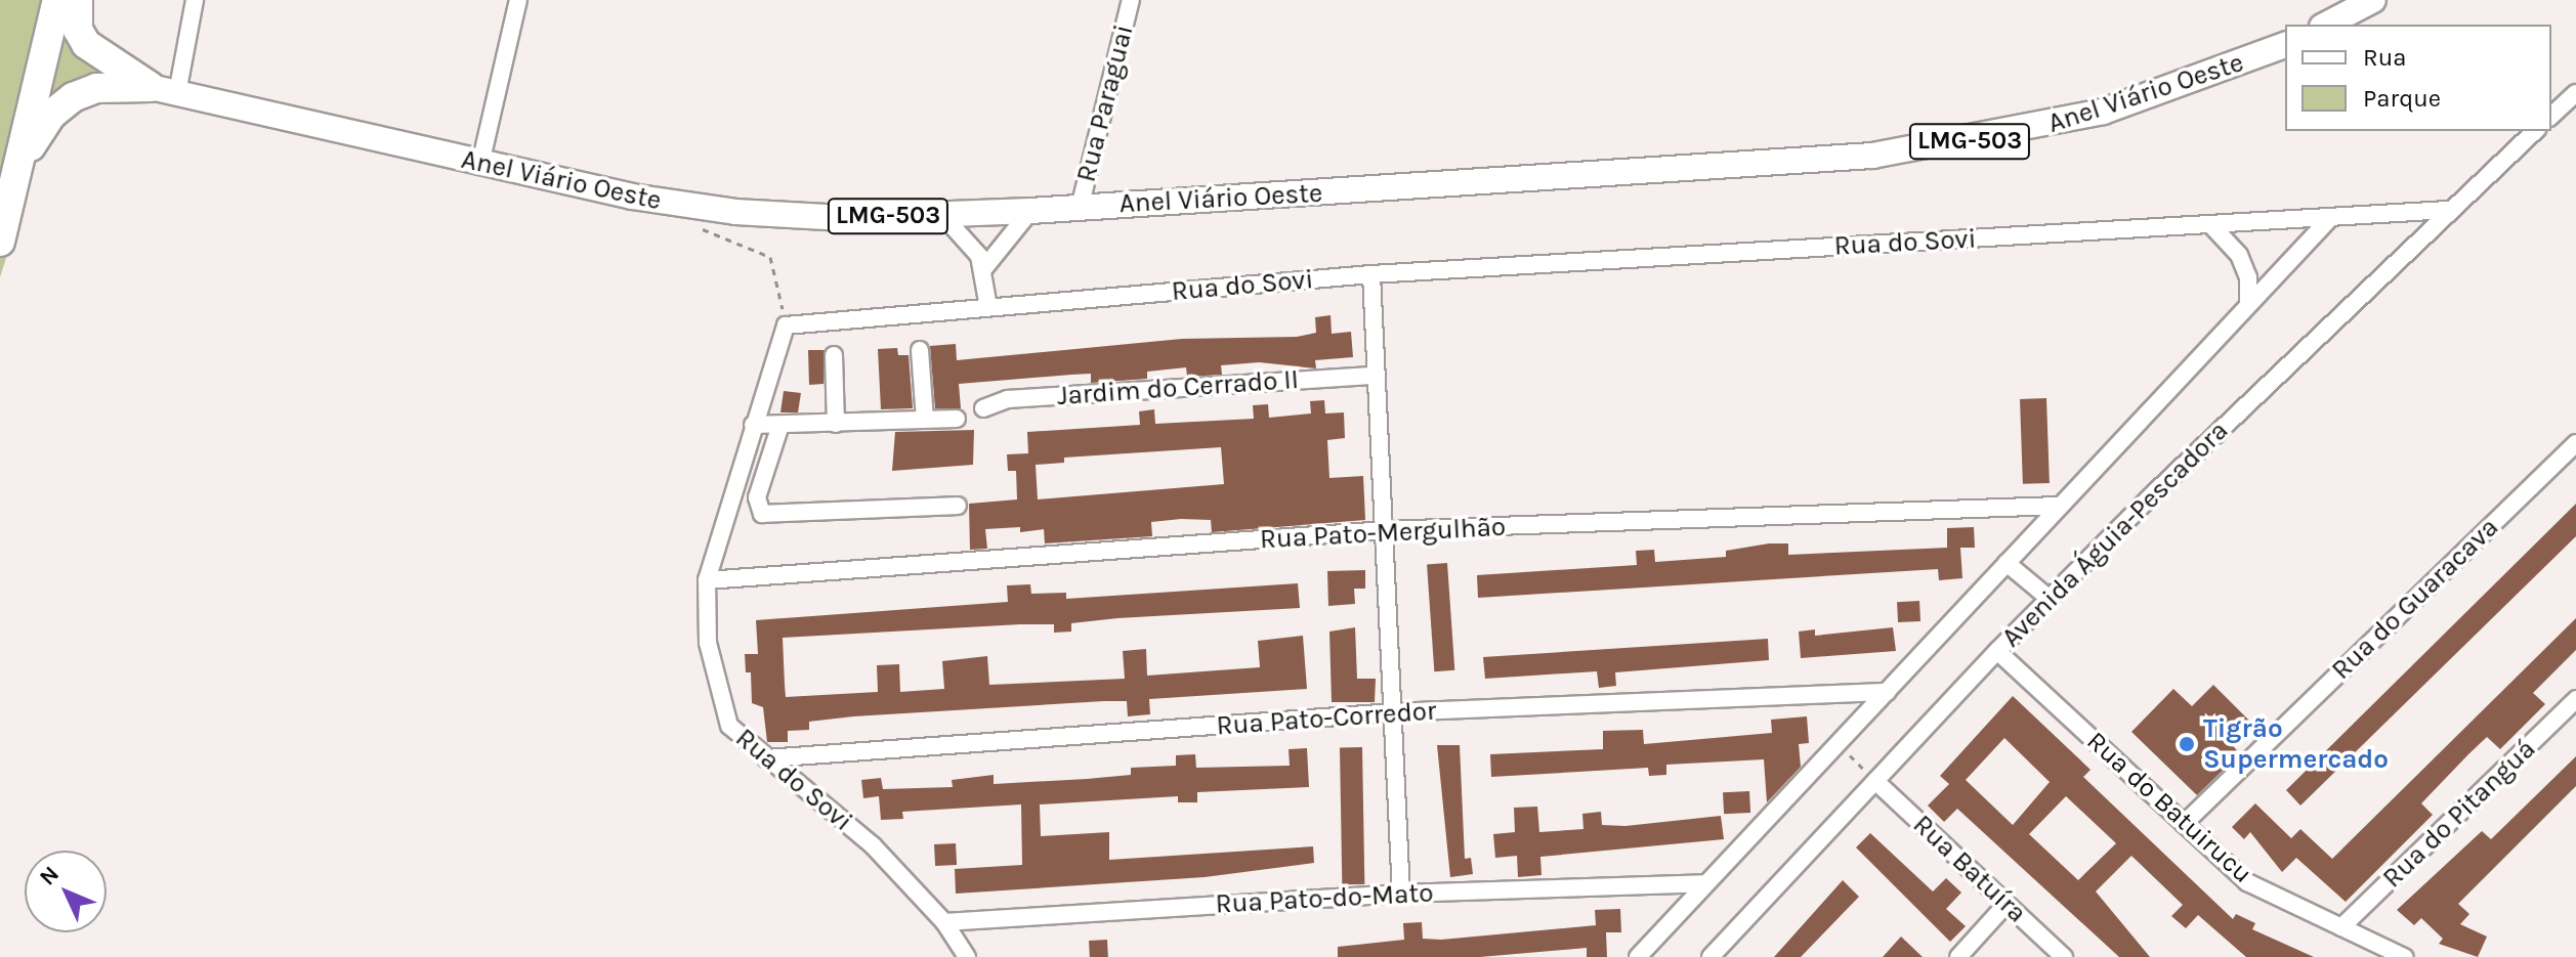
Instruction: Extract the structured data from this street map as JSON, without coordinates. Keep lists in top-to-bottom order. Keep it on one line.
{"streets":{"main road":["Anel Viário Oeste","LMG-503"],"street":["Rua Paraguai","Rua do Sovi","Jardim do Cerrado II","Rua Pato-Mergulhão","Avenida Águia-Pescadora","Rua do Guaracava","Rua Pato-Corredor","Rua do Batuirucu","Rua do Pitanguá","Rua Batuíra","Rua Pato-do-Mato"]},"crossings":[["Anel Viário Oeste","Rua Paraguai"],["Rua do Sovi","Rua Pato-Mergulhão"],["Rua do Sovi","Avenida Águia-Pescadora"],["Rua do Sovi","Rua Pato-Corredor"],["Rua do Sovi","Rua Pato-do-Mato"],["Rua Pato-Mergulhão","Avenida Águia-Pescadora"],["Avenida Águia-Pescadora","Rua Pato-Corredor"],["Avenida Águia-Pescadora","Rua do Batuirucu"],["Avenida Águia-Pescadora","Rua Batuíra"],["Avenida Águia-Pescadora","Rua Pato-do-Mato"],["Rua do Guaracava","Rua do Batuirucu"],["Rua do Batuirucu","Rua do Pitanguá"]],"places":["Tigrão Supermercado"],"legend":["Rua","Parque"],"north":"top left"}
